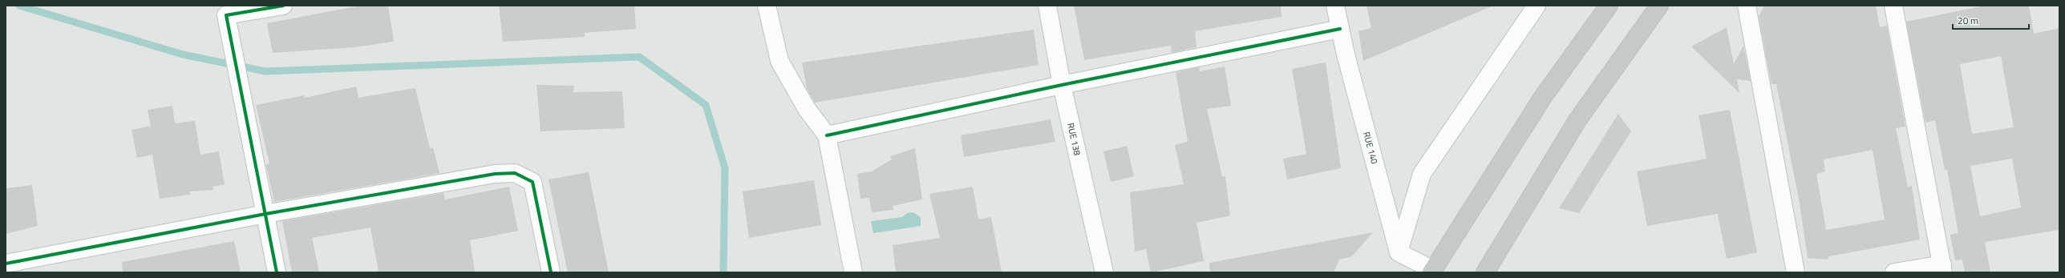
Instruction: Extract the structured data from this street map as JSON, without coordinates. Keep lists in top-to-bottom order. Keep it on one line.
{"streets":{"street":["RUE 138","RUE 140"]},"scale_bar":"20 m"}
